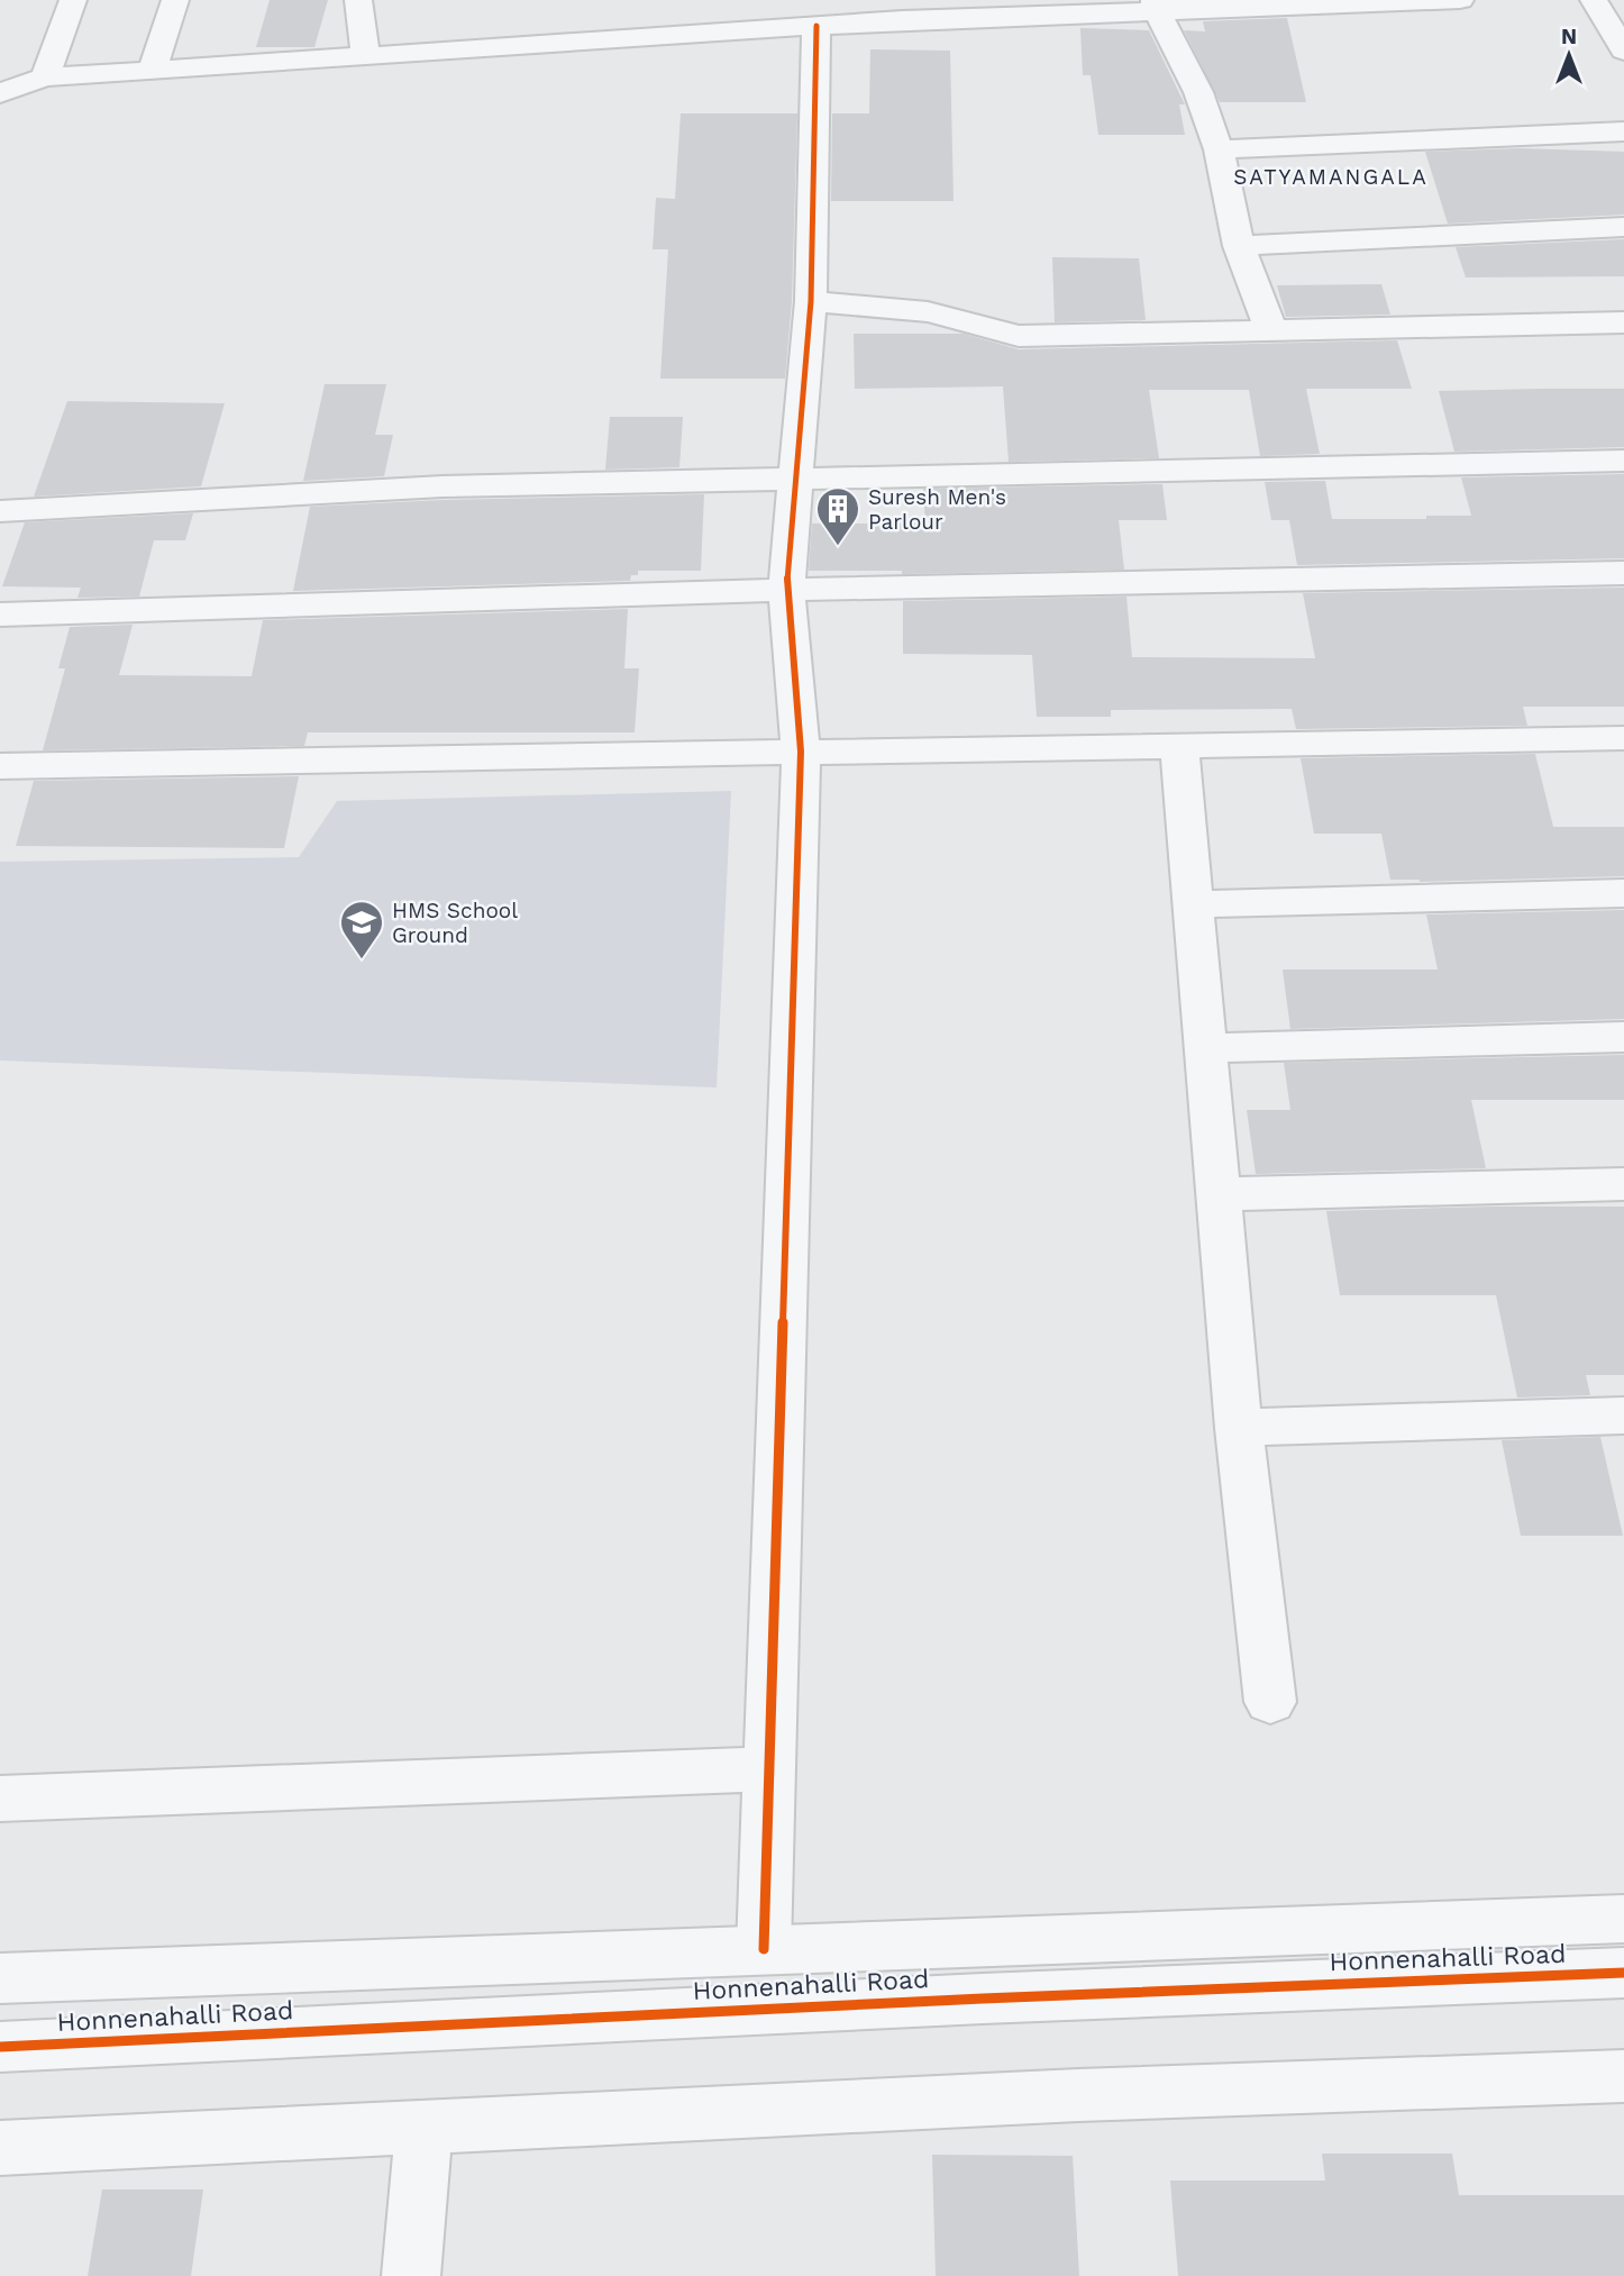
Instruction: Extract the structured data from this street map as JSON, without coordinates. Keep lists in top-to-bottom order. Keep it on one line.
{"streets":{"street":["Honnenahalli Road"]},"districts":["SATYAMANGALA"],"places":{"building":["Suresh Men's Parlour"],"school or university":["HMS School Ground"]},"north":"top"}
